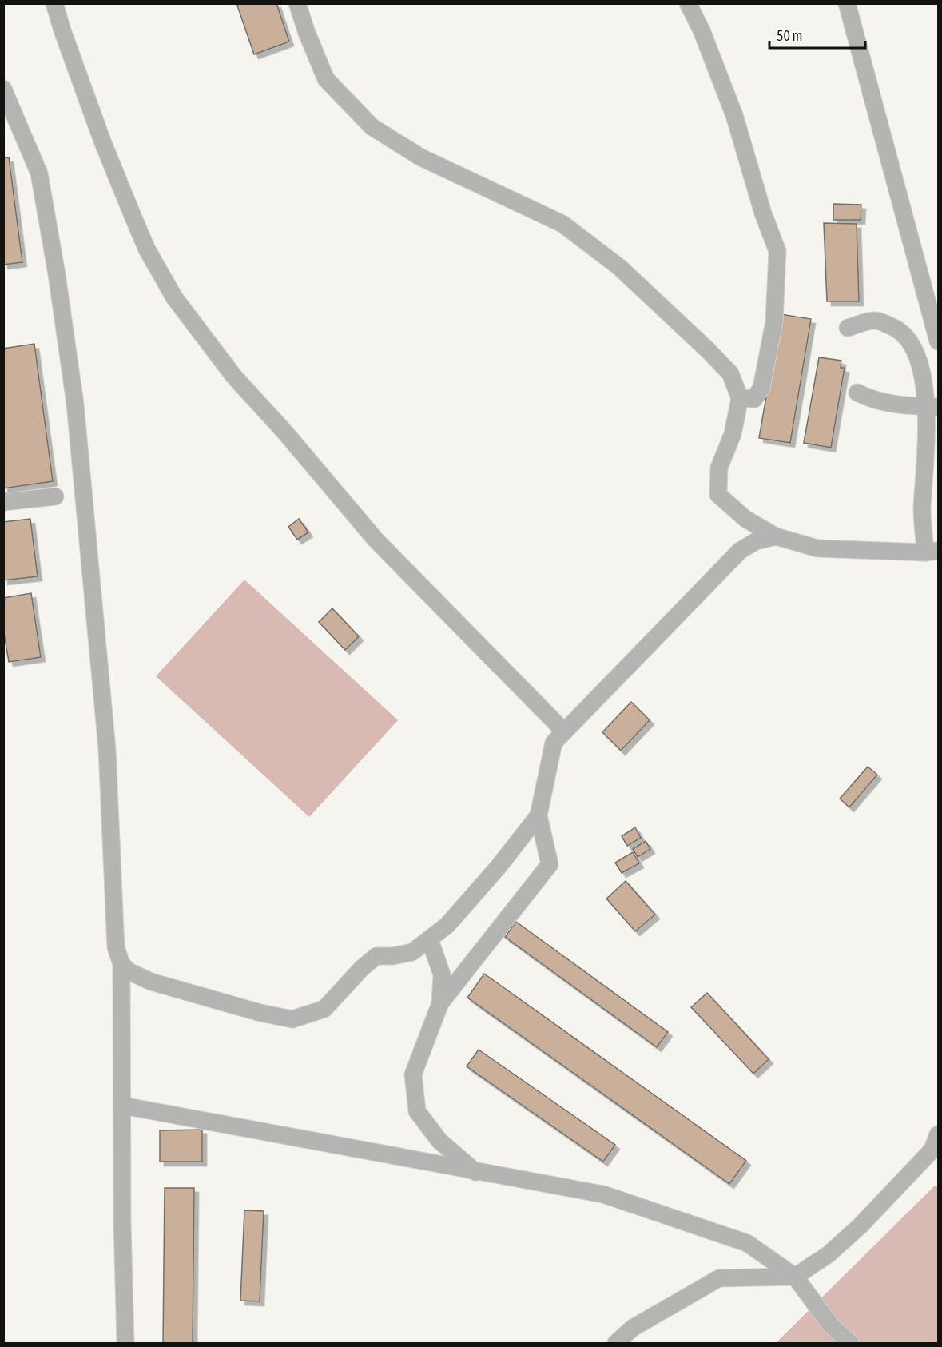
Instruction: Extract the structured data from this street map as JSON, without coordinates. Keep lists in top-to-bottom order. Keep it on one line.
{"scale_bar":"50 m"}
